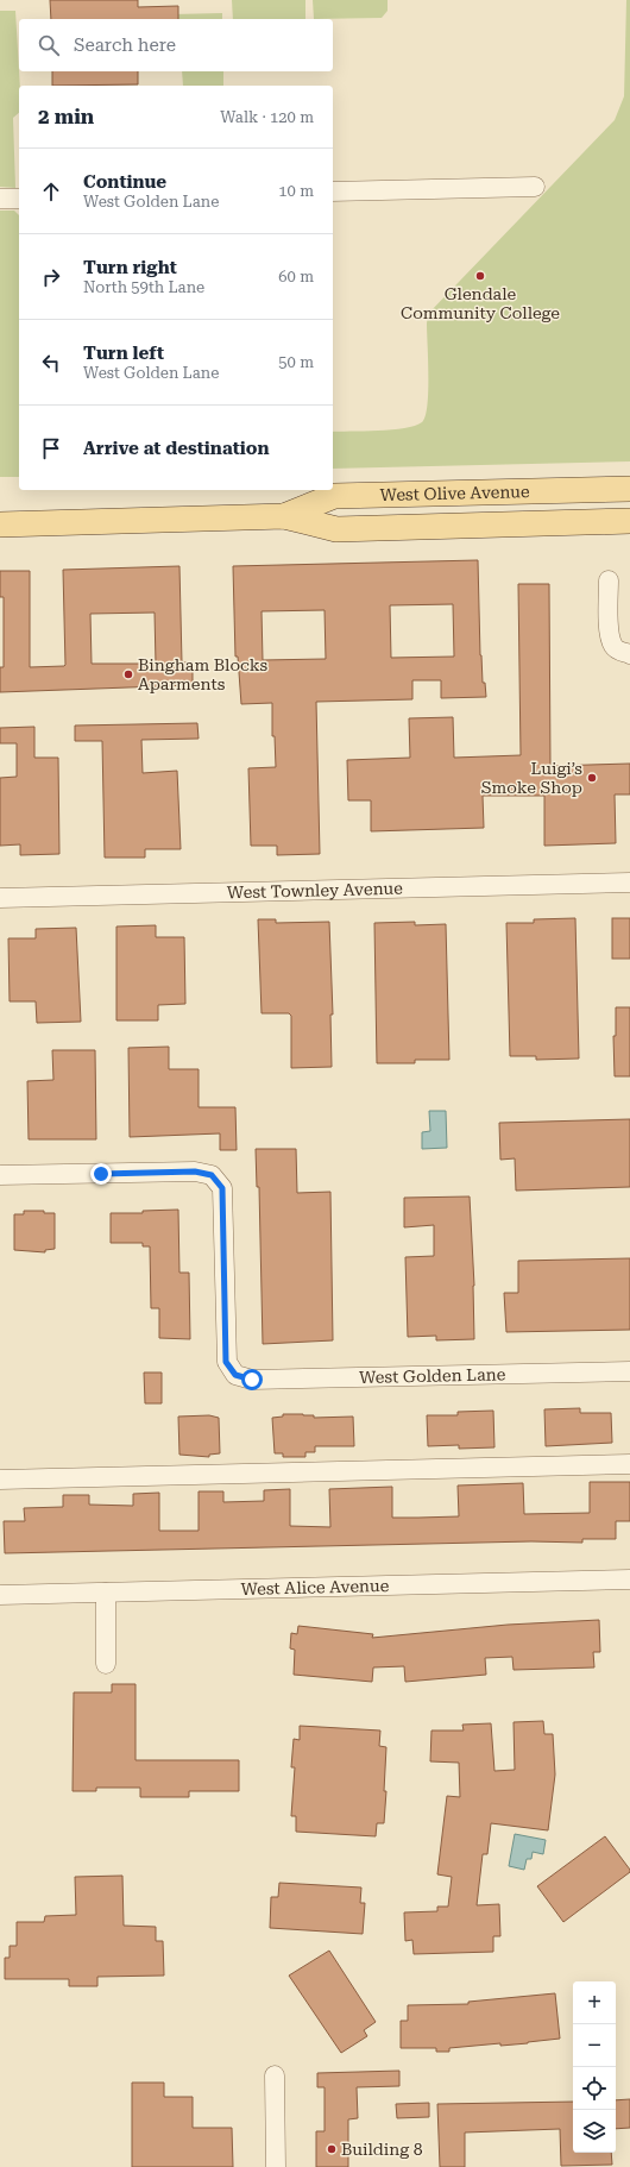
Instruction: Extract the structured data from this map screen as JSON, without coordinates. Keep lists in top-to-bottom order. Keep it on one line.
{"streets":{"main road":["West Olive Avenue"],"street":["West Townley Avenue","West Golden Lane","West Alice Avenue"]},"places":["Glendale Community College","Bingham Blocks Aparments","Luigi’s Smoke Shop","Building 8"],"page":{"search":"Search here","heading":["2 min","Walk · 120 m"],"list":[["Continue","West Golden Lane","10 m"],["Turn right","North 59th Lane","60 m"],["Turn left","West Golden Lane","50 m"],"Arrive at destination"],"map_buttons":["+","−"]}}
